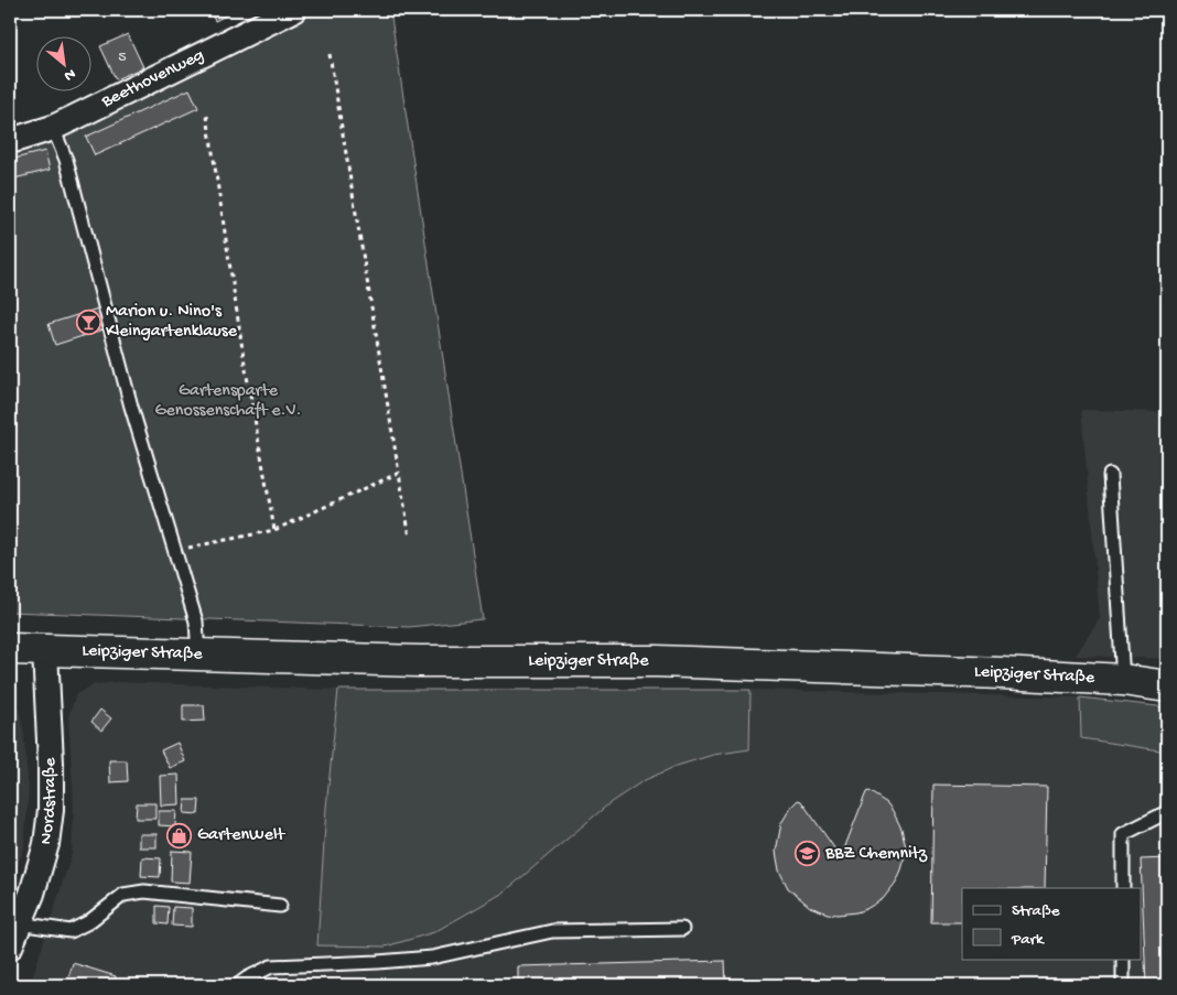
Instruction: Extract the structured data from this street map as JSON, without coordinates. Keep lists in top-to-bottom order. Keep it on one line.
{"streets":{"main road":["Leipziger Straße"],"street":["Beethovenweg","Nordstraße"]},"crossings":[["Leipziger Straße","Nordstraße"]],"parks":["Gartensparte Genossenschaft e.V."],"places":{"bar":["Marion u. Nino's Kleingartenklause"],"shop":["GartenWelt"],"school or university":["BBZ Chemnitz"]},"house_numbers":["5"],"legend":["Straße","Park"],"north":"bottom right"}
